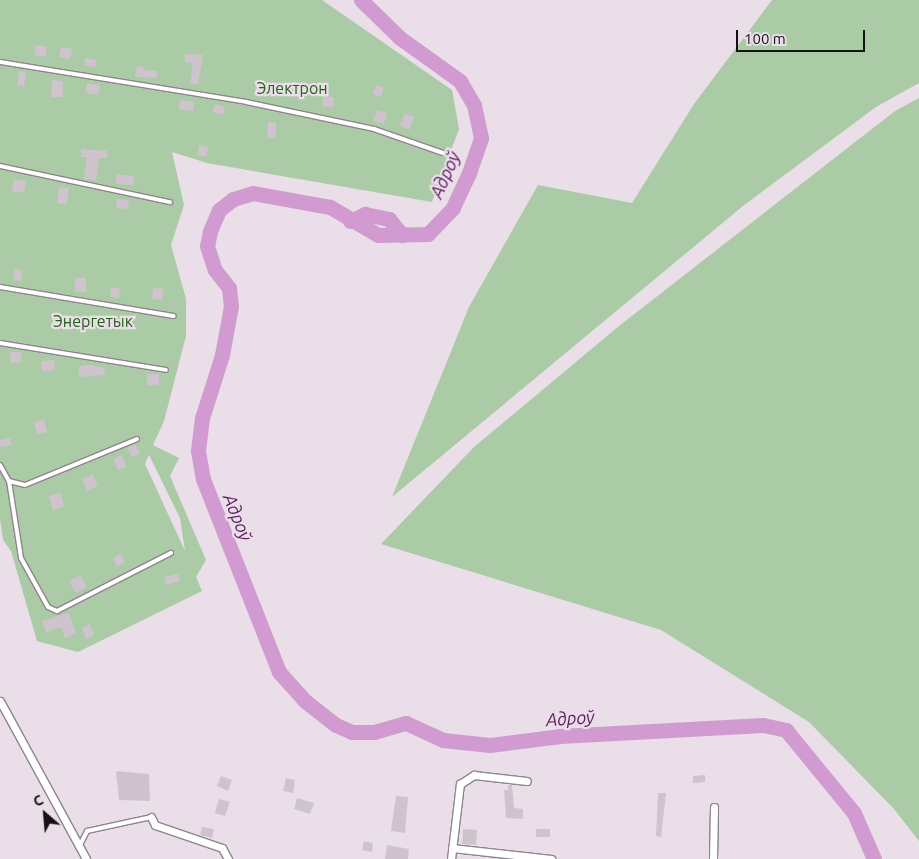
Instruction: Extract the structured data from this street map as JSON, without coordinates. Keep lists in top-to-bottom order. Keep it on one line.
{"water":["Адроў"],"parks":["Электрон","Энергетык"],"scale_bar":"100 m","north":"top left"}
